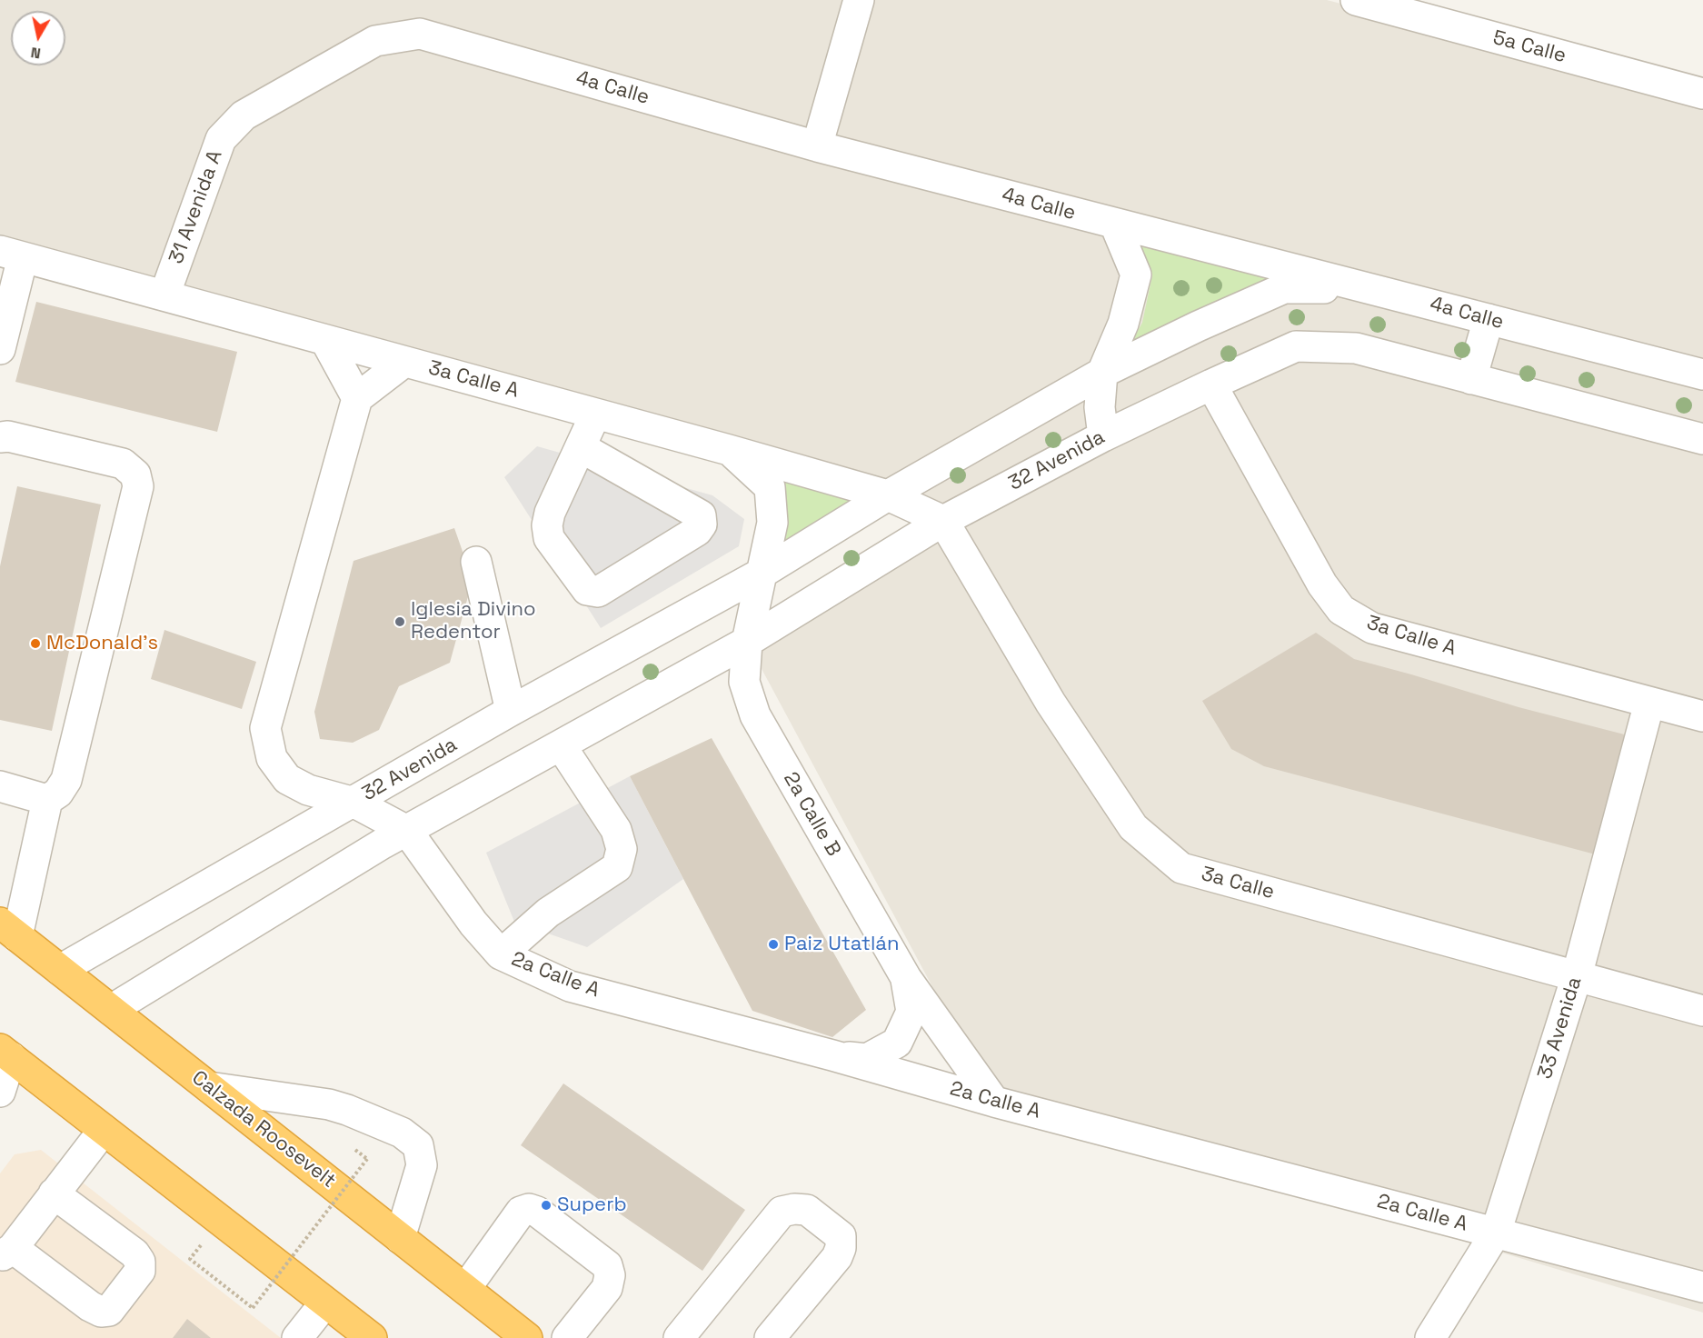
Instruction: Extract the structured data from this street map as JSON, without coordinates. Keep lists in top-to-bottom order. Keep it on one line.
{"streets":{"highway":["Calzada Roosevelt"],"street":["5a Calle","4a Calle","31 Avenida A","3a Calle A","32 Avenida","2a Calle B","3a Calle","2a Calle A","33 Avenida"]},"crossings":[["4a Calle","31 Avenida A"],["4a Calle","32 Avenida"],["31 Avenida A","3a Calle A"],["3a Calle A","32 Avenida"],["3a Calle A","3a Calle"],["3a Calle A","33 Avenida"],["32 Avenida","2a Calle B"],["32 Avenida","3a Calle"],["32 Avenida","2a Calle A"],["32 Avenida","Calzada Roosevelt"],["2a Calle B","2a Calle A"],["3a Calle","33 Avenida"],["2a Calle A","33 Avenida"]],"places":["Iglesia Divino Redentor","McDonald's","Paiz Utatlán","Superb"],"north":"bottom"}
